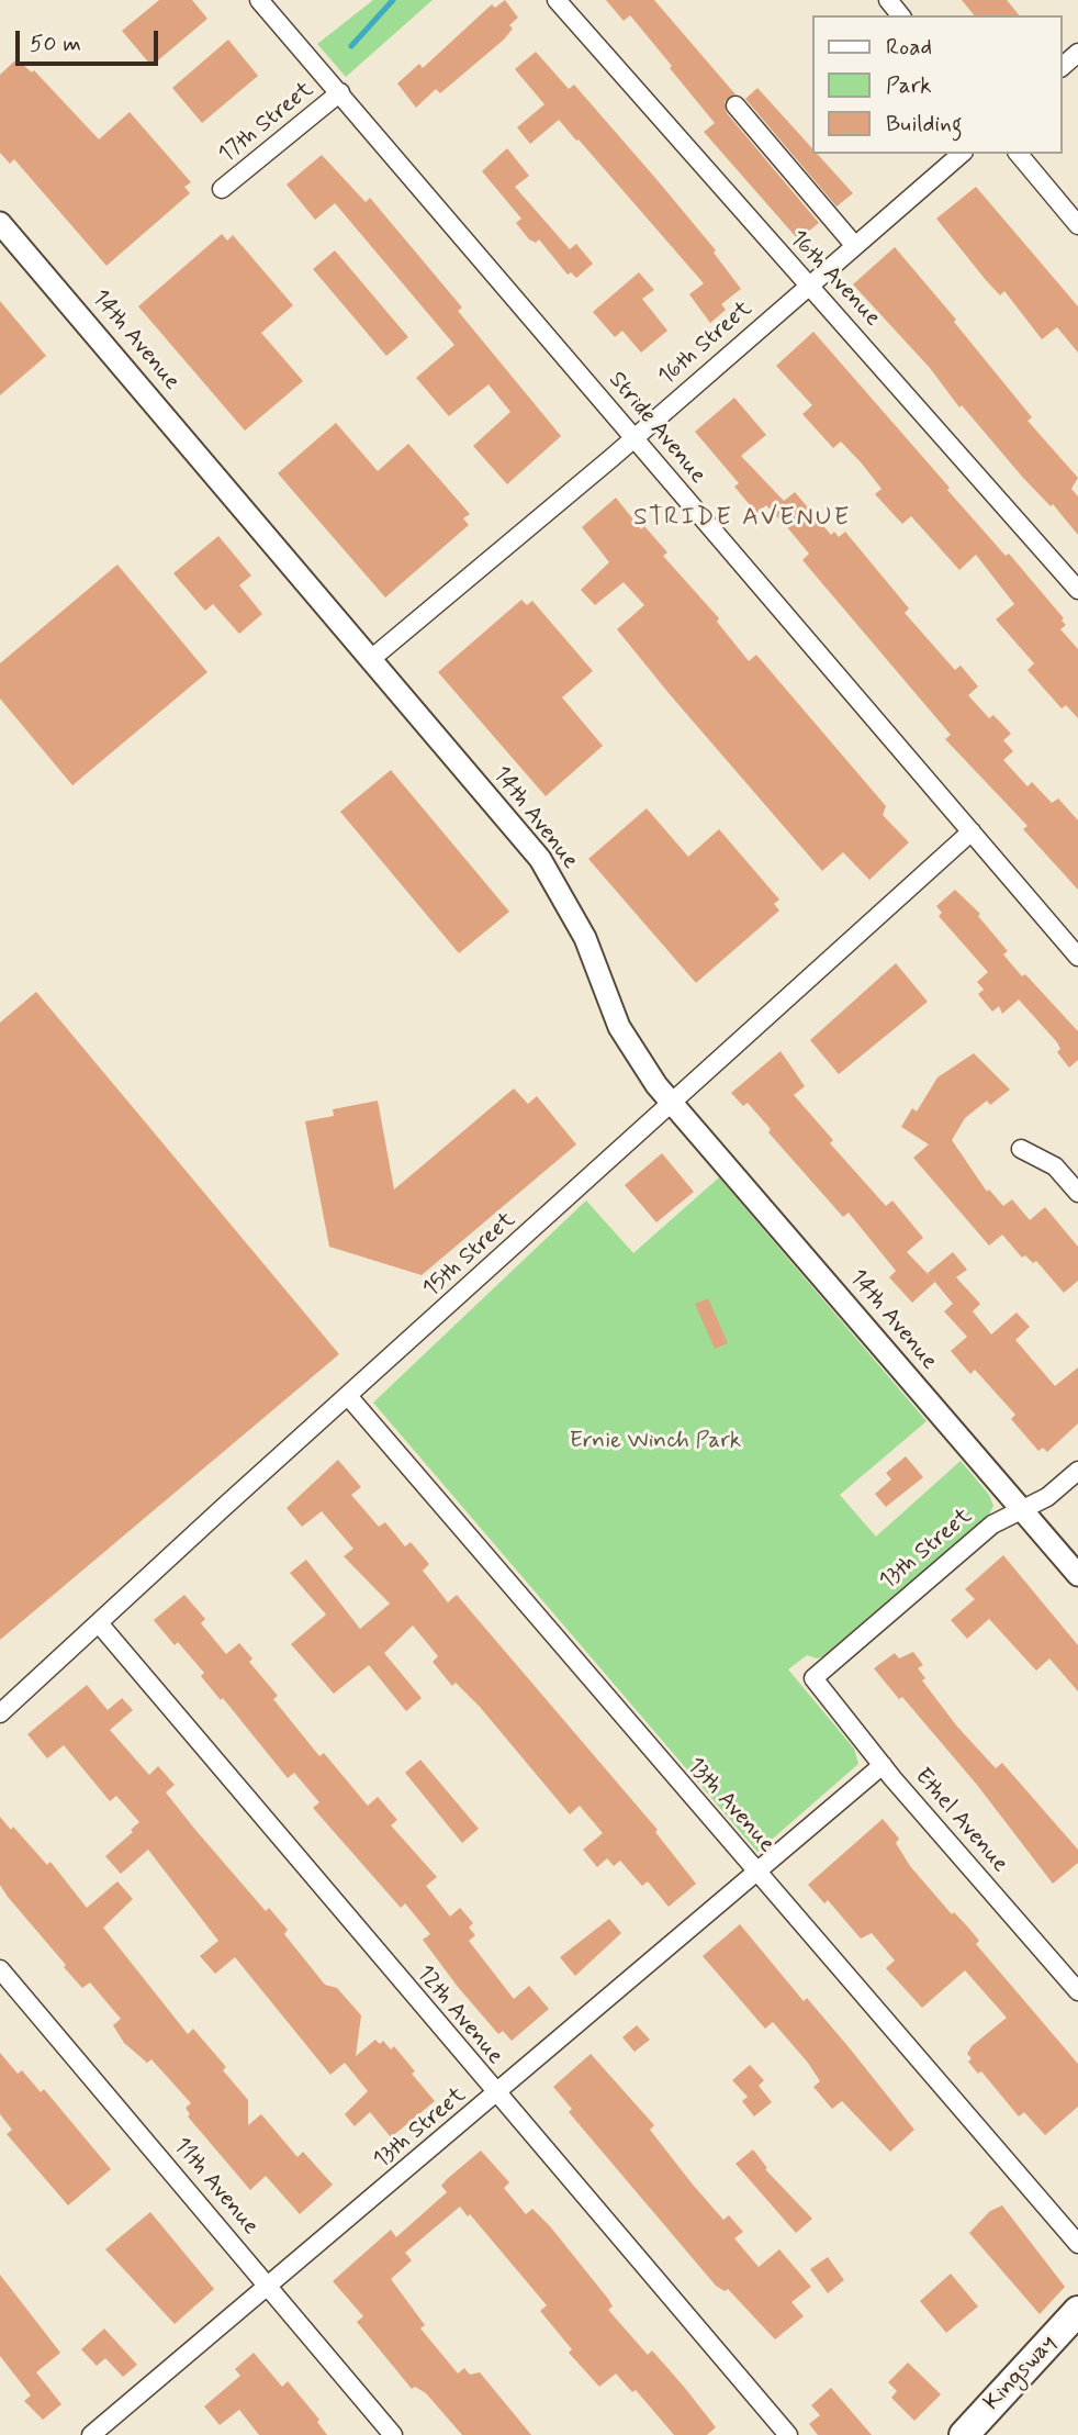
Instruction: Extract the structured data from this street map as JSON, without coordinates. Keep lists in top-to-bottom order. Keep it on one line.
{"streets":{"main road":["Kingsway"],"street":["17th Street","16th Avenue","14th Avenue","16th Street","Stride Avenue","15th Street","13th Street","13th Avenue","Ethel Avenue","12th Avenue","11th Avenue"]},"crossings":[["17th Street","Stride Avenue"],["16th Avenue","16th Street"],["14th Avenue","16th Street"],["14th Avenue","15th Street"],["14th Avenue","13th Street"],["16th Street","Stride Avenue"],["Stride Avenue","15th Street"],["15th Street","13th Avenue"],["15th Street","12th Avenue"],["13th Street","13th Avenue"],["13th Street","Ethel Avenue"],["13th Street","12th Avenue"],["13th Street","11th Avenue"]],"districts":["STRIDE AVENUE"],"parks":["Ernie Winch Park"],"legend":["Road","Park","Building"],"scale_bar":"50 m"}
